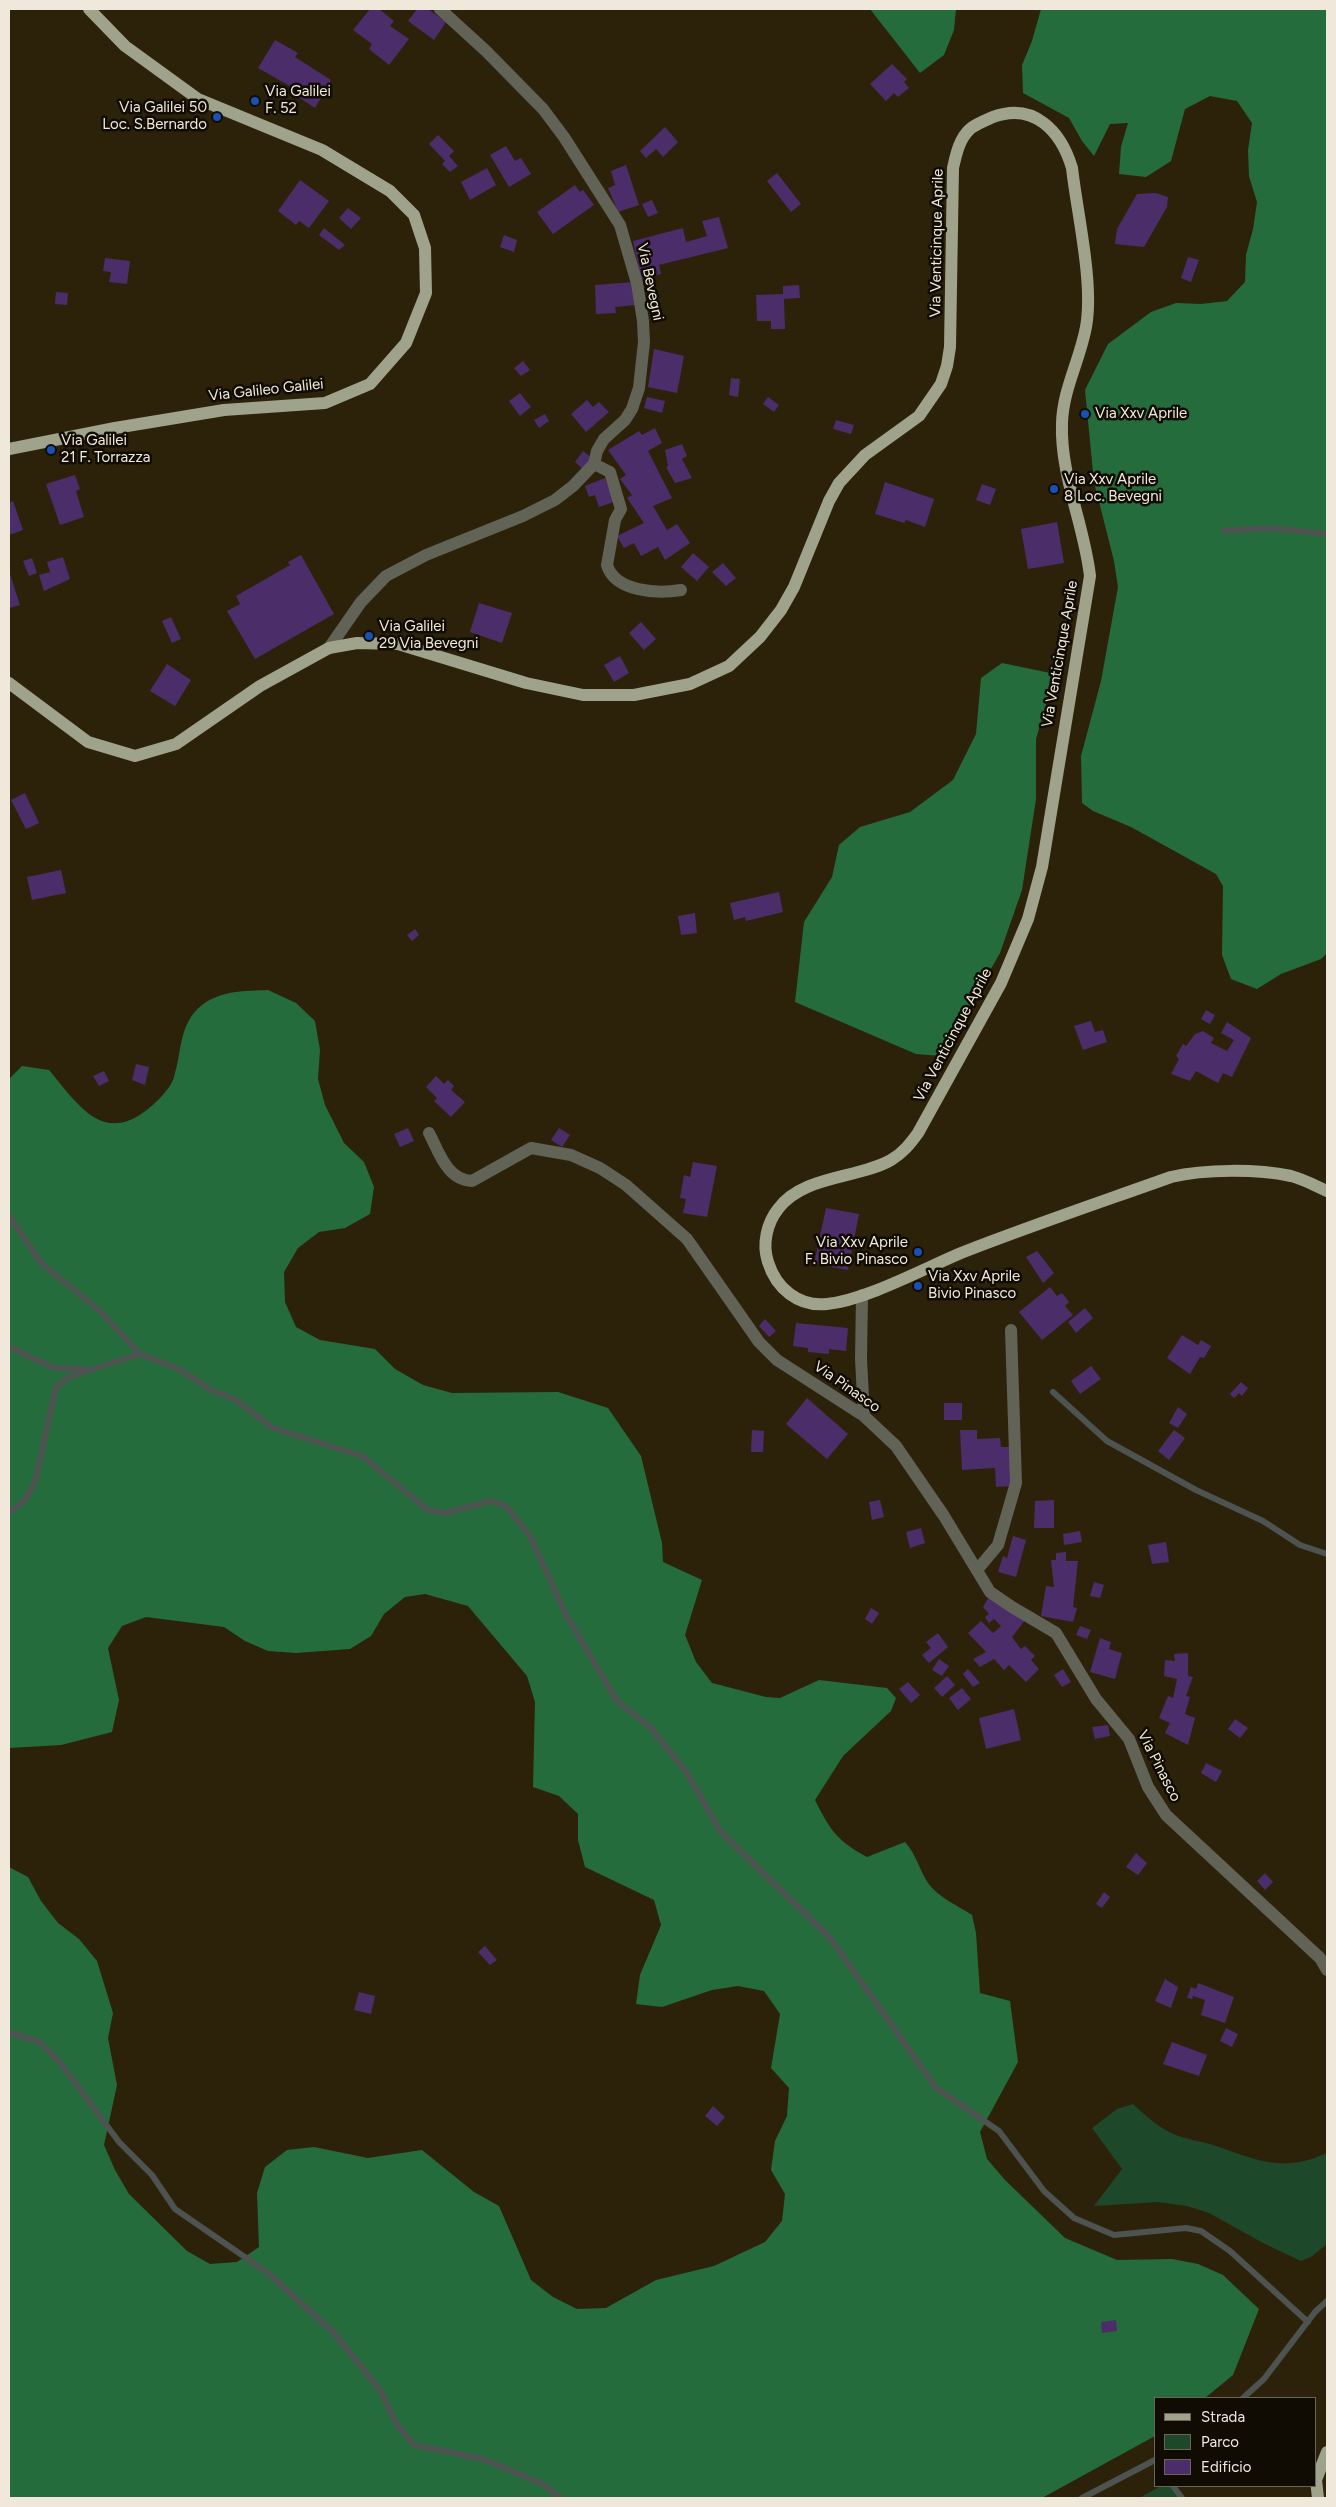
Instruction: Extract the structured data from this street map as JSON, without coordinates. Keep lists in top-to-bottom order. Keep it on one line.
{"streets":{"main road":["Via Venticinque Aprile","Via Galileo Galilei"],"street":["Via Bevegni","Via Pinasco"]},"crossings":[["Via Venticinque Aprile","Via Bevegni"]],"places":["Via Galilei F. 52","Via Galilei 50 Loc. S.Bernardo","Via Xxv Aprile","Via Galilei 21 F. Torrazza","Via Xxv Aprile 8 Loc. Bevegni","Via Galilei 29 Via Bevegni","Via Xxv Aprile F. Bivio Pinasco","Via Xxv Aprile Bivio Pinasco"],"legend":["Strada","Parco","Edificio"]}
